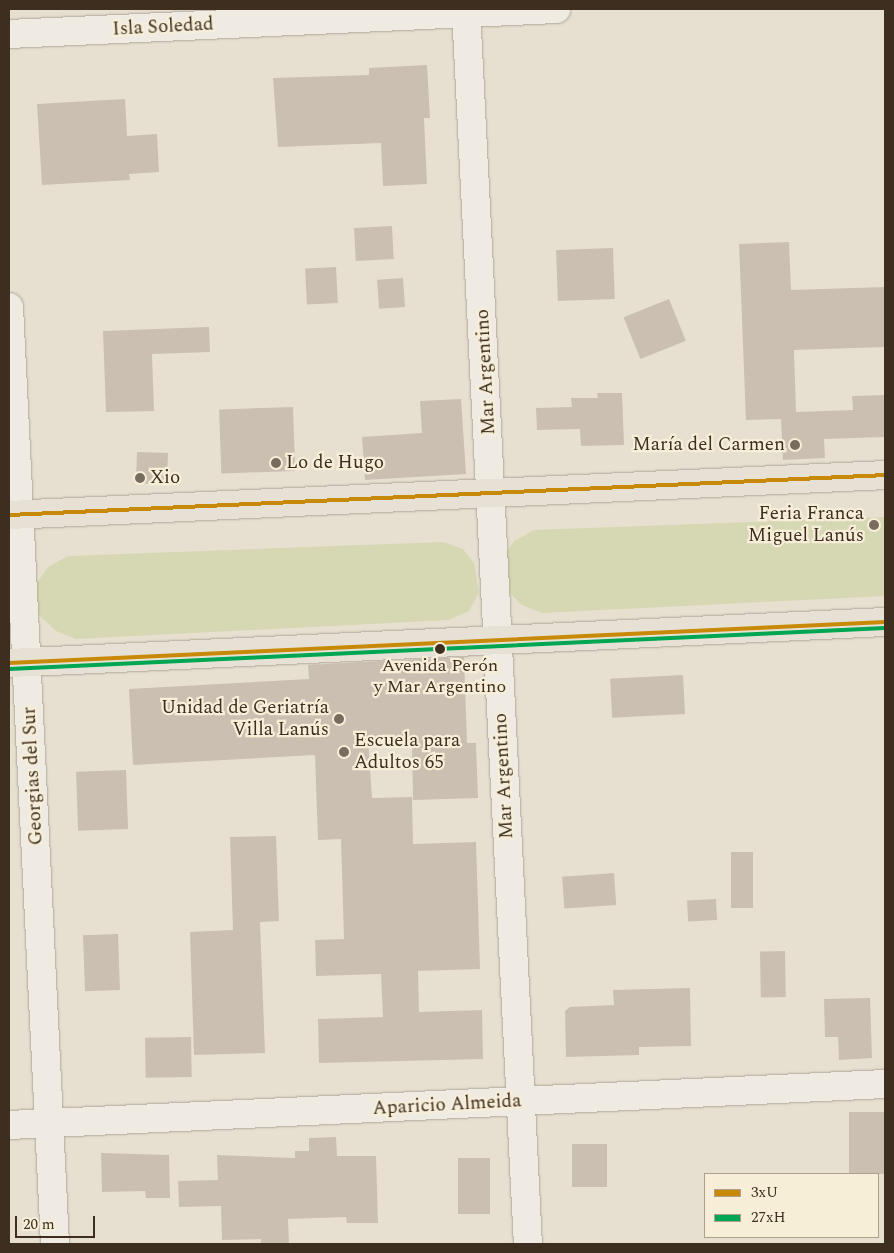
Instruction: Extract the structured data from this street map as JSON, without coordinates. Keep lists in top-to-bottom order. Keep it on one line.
{"streets":{"street":["Isla Soledad","Mar Argentino","Georgias del Sur","Aparicio Almeida"]},"crossings":[["Isla Soledad","Mar Argentino"],["Mar Argentino","Aparicio Almeida"],["Georgias del Sur","Aparicio Almeida"]],"places":["María del Carmen","Lo de Hugo","Xio","Feria Franca Miguel Lanús","Avenida Perón y Mar Argentino","Unidad de Geriatría Villa Lanús","Escuela para Adultos 65"],"lines":["transit line 3xU","transit line 27xH"],"legend":["3xU","27xH"],"scale_bar":"20 m"}
